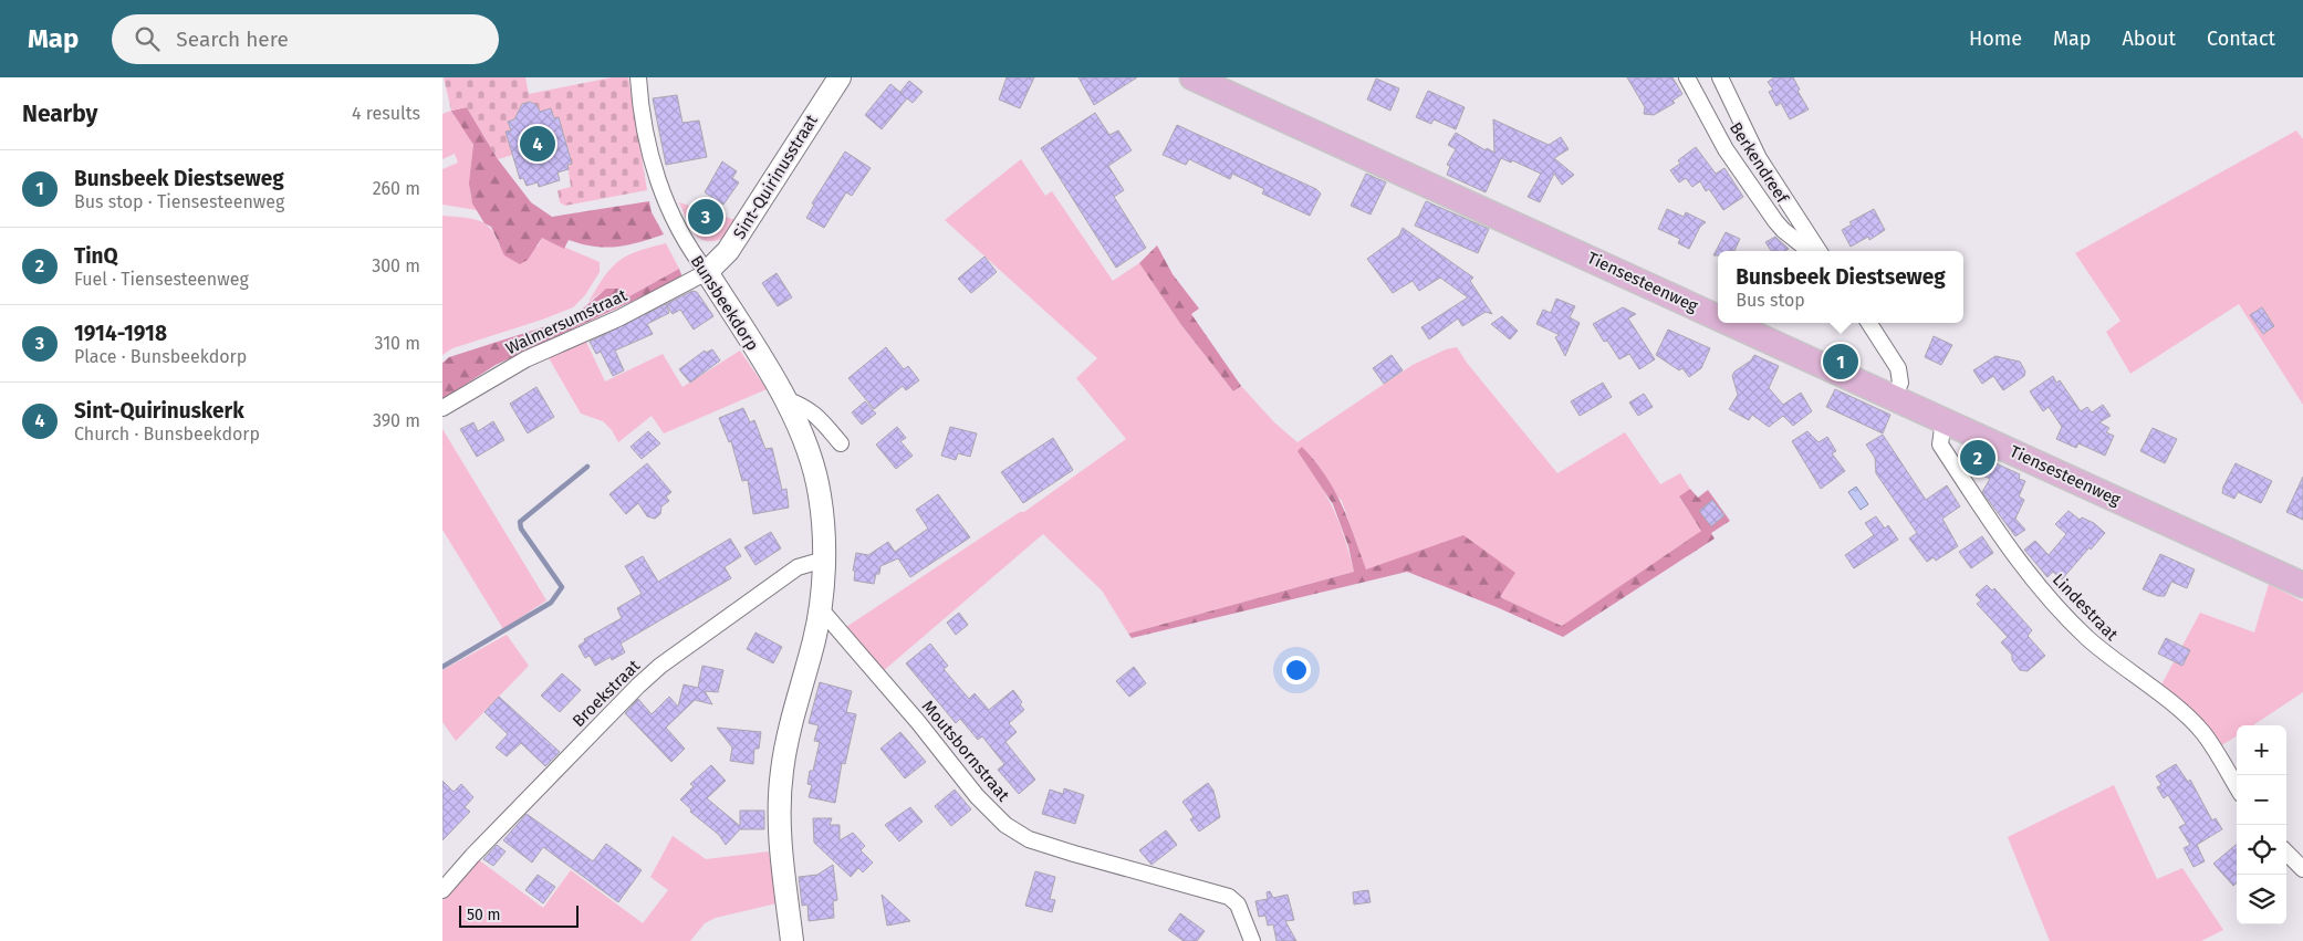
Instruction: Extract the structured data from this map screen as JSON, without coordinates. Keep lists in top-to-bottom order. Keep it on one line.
{"streets":{"main road":["Tiensesteenweg"],"street":["Berkendreef","Sint-Quirinusstraat","Bunsbeekdorp","Walmersumstraat","Lindestraat","Broekstraat","Moutsbornstraat"]},"crossings":[["Sint-Quirinusstraat","Bunsbeekdorp"],["Sint-Quirinusstraat","Walmersumstraat"],["Tiensesteenweg","Lindestraat"],["Bunsbeekdorp","Walmersumstraat"],["Bunsbeekdorp","Broekstraat"],["Bunsbeekdorp","Moutsbornstraat"]],"scale_bar":"50 m","page":{"header":"Map","search":"Search here","nav":["Home","Map","About","Contact"],"heading":["Nearby","4 results"],"pins":["4","3","1","2"],"list":[{"mark":"1","name":"Bunsbeek Diestseweg","note":"Bus stop · Tiensesteenweg","value":"260 m"},{"mark":"2","name":"TinQ","note":"Fuel · Tiensesteenweg","value":"300 m"},{"mark":"3","name":"1914-1918","note":"Place · Bunsbeekdorp","value":"310 m"},{"mark":"4","name":"Sint-Quirinuskerk","note":"Church · Bunsbeekdorp","value":"390 m"}],"popup":["Bunsbeek Diestseweg","Bus stop"],"map_buttons":["+","−"],"scale":"50 m"}}
